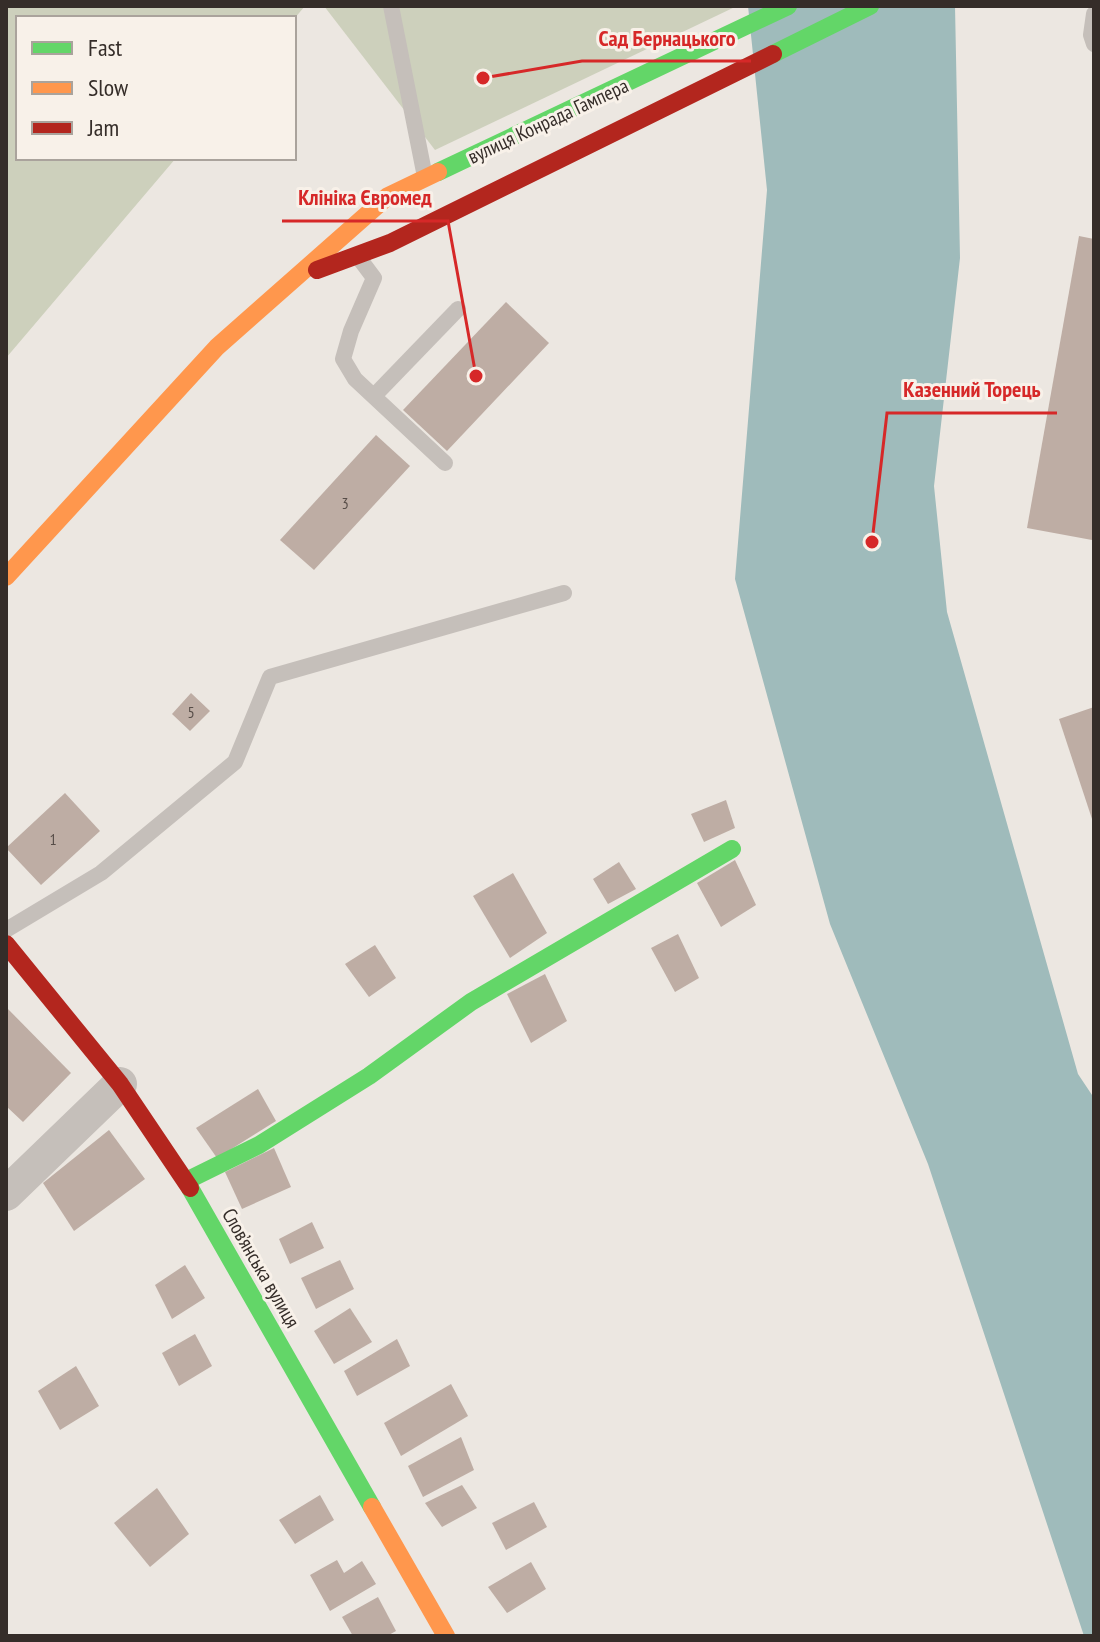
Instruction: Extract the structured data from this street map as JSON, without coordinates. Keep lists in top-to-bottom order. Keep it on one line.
{"streets":{"main road":["вулиця Конрада Гампера","Слов’янська вулиця"]},"places":["Сад Бернацького","Клініка Євромед","Казенний Торець"],"house_numbers":["3","5","1"],"legend":["Fast","Slow","Jam"]}
